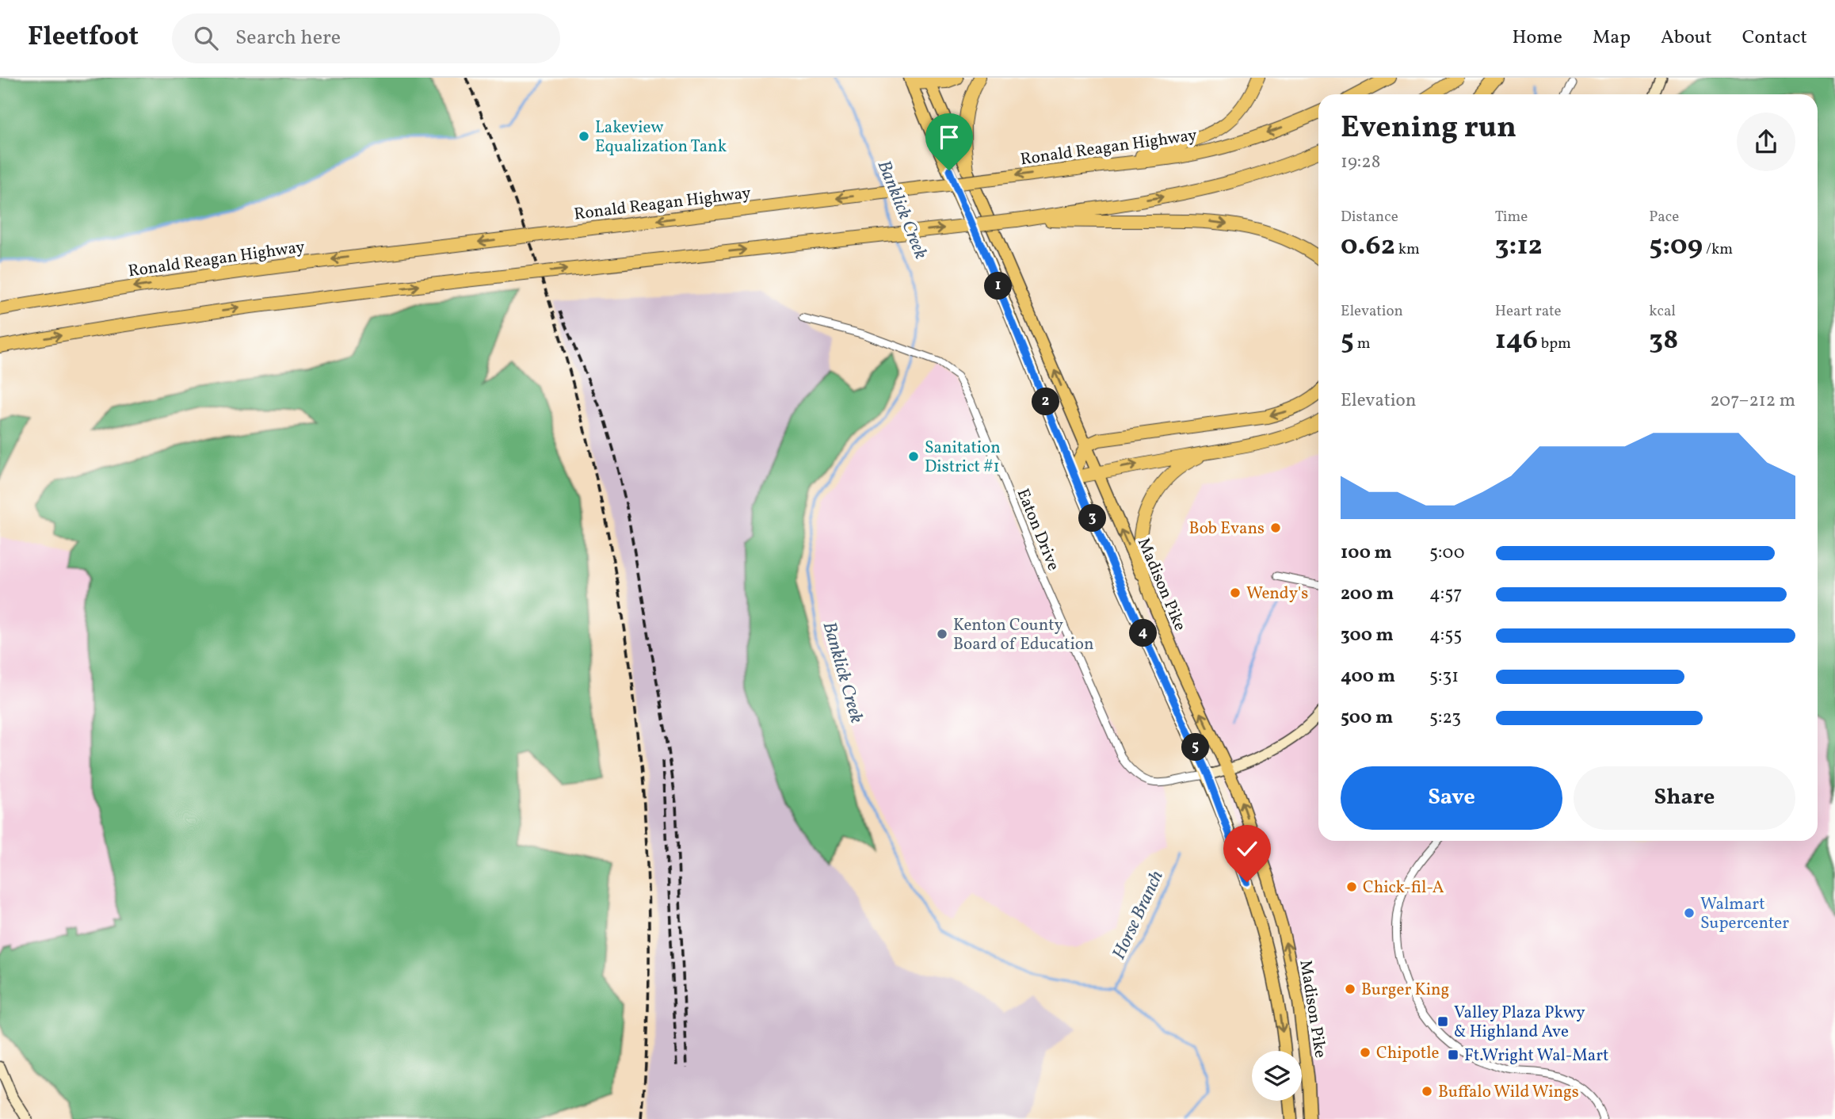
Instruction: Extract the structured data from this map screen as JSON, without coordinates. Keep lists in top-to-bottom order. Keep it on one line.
{"streets":{"highway":["Ronald Reagan Highway"],"main road":["Madison Pike"],"street":["Eaton Drive"]},"crossings":[["Eaton Drive","Madison Pike"]],"water":["Banklick Creek","Horse Branch"],"places":{"other":["Lakeview Equalization Tank","Sanitation District #1","Bob Evans","Wendy's","Kenton County Board of Education","Chick-fil-A","Walmart Supercenter","Burger King","Chipotle","Buffalo Wild Wings"],"transit":["Valley Plaza Pkwy & Highland Ave","Ft.Wright Wal-Mart"]},"page":{"header":"Fleetfoot","search":"Search here","nav":["Home","Map","About","Contact"],"heading":["Evening run","19:28"],"stats":[["Distance","0.62 km"],["Time","3:12"],["Pace","5:09 /km"],["Elevation","5 m"],["Heart rate","146 bpm"],["kcal","38"]],"pins":["1","2","3","4","5"],"chart":["Elevation","207–212 m"],"list":[{"name":"100 m","note":"5:00"},{"name":"200 m","note":"4:57"},{"name":"300 m","note":"4:55"},{"name":"400 m","note":"5:31"},{"name":"500 m","note":"5:23"}],"buttons":["Save","Share"]}}
